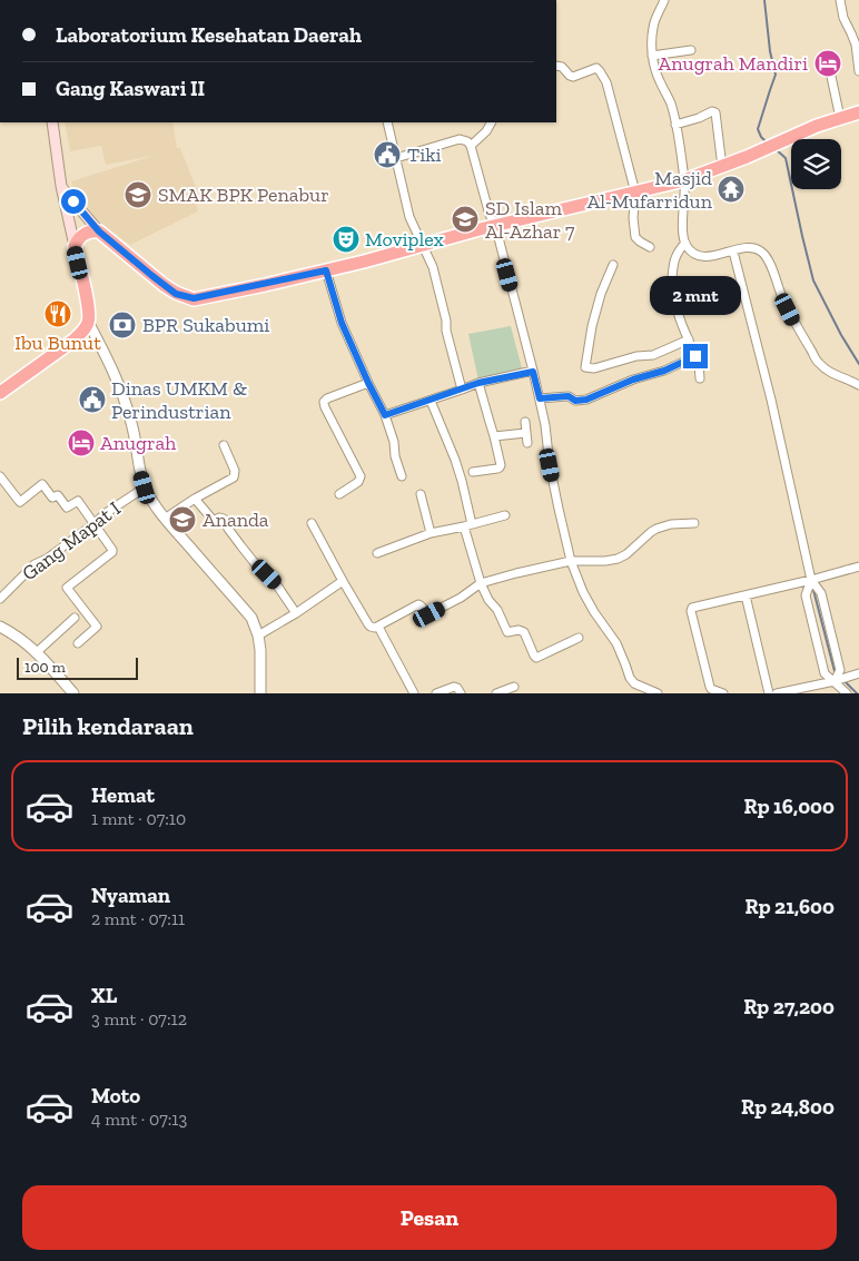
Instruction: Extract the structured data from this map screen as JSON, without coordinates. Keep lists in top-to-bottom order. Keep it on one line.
{"streets":{"street":["Gang Mapat I"]},"places":{"hotel":["Anugrah Mandiri","Anugrah"],"public building":["Tiki","Dinas UMKM & Perindustrian"],"temple":["Masjid Al-Mufarridun"],"school or university":["SMAK BPK Penabur","SD Islam Al-Azhar 7","Ananda"],"theatre":["Moviplex"],"restaurant":["Ibu Bunut"],"bank":["BPR Sukabumi"]},"scale_bar":"100 m","page":{"banner":["Laboratorium Kesehatan Daerah","Gang Kaswari II"],"bubble":"2 mnt","scale":"100 m","heading":"Pilih kendaraan","list":[{"name":"Hemat","note":"1 mnt · 07:10","value":"Rp 16,000"},{"name":"Nyaman","note":"2 mnt · 07:11","value":"Rp 21,600"},{"name":"XL","note":"3 mnt · 07:12","value":"Rp 27,200"},{"name":"Moto","note":"4 mnt · 07:13","value":"Rp 24,800"}],"buttons":"Pesan"}}
